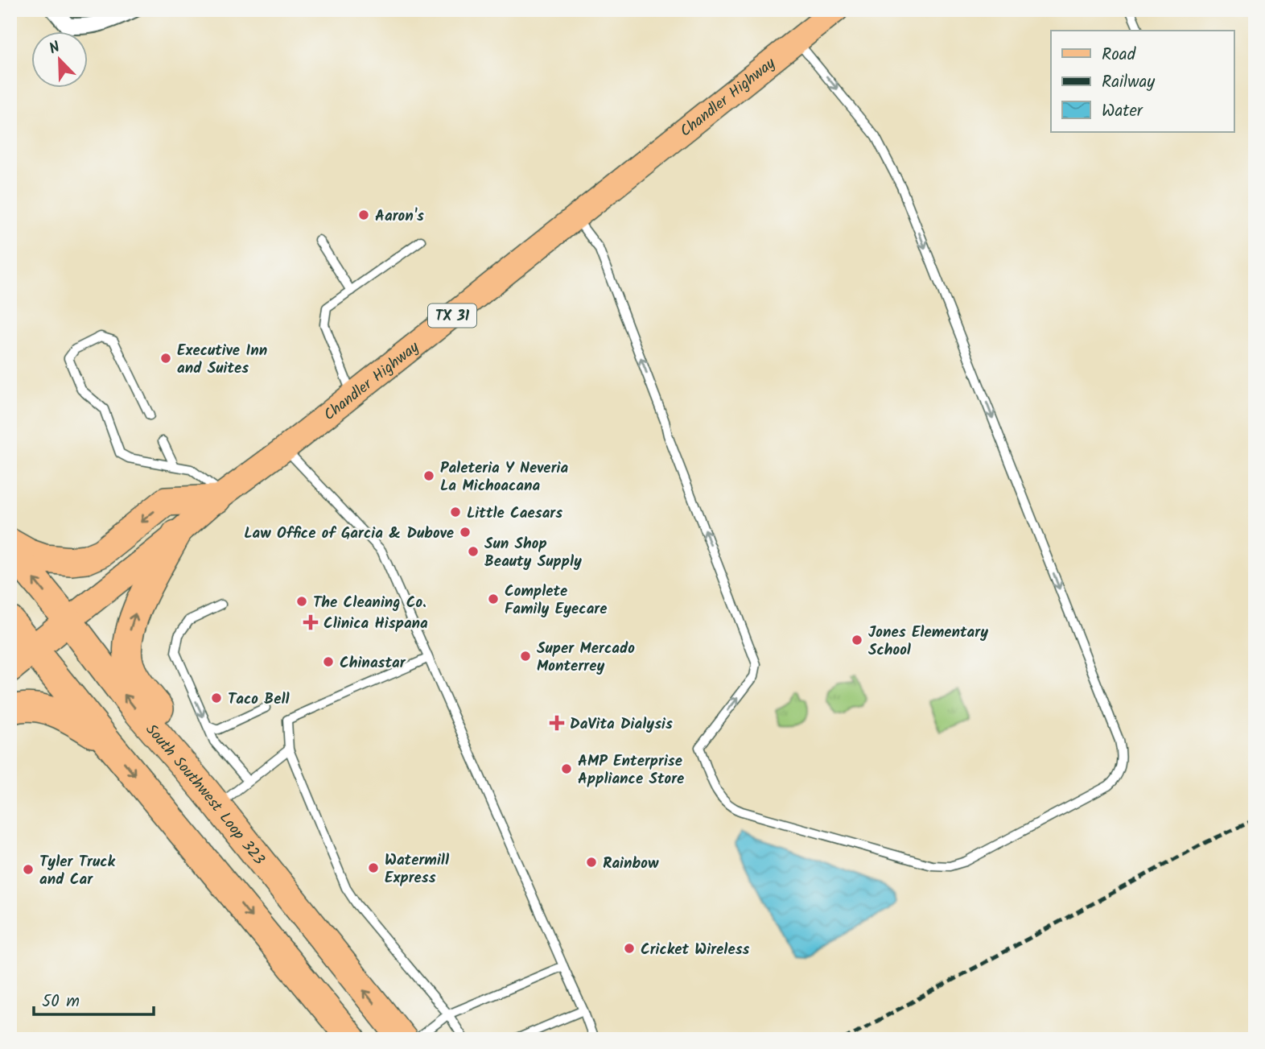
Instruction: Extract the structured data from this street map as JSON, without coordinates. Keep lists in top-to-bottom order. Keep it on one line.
{"streets":{"highway":["Chandler Highway","TX 31","South Southwest Loop 323"]},"crossings":[["Chandler Highway","South Southwest Loop 323"]],"places":{"other":["Aaron's","Executive Inn and Suites","Paleteria Y Neveria La Michoacana","Little Caesars","Law Office of Garcia & Dubove","Sun Shop Beauty Supply","Complete Family Eyecare","The Cleaning Co.","Jones Elementary School","Super Mercado Monterrey","Chinastar","Taco Bell","AMP Enterprise Appliance Store","Rainbow","Watermill Express","Tyler Truck and Car","Cricket Wireless"],"health":["Clinica Hispana","DaVita Dialysis"]},"legend":["Road","Railway","Water"],"scale_bar":"50 m","north":"top left"}
